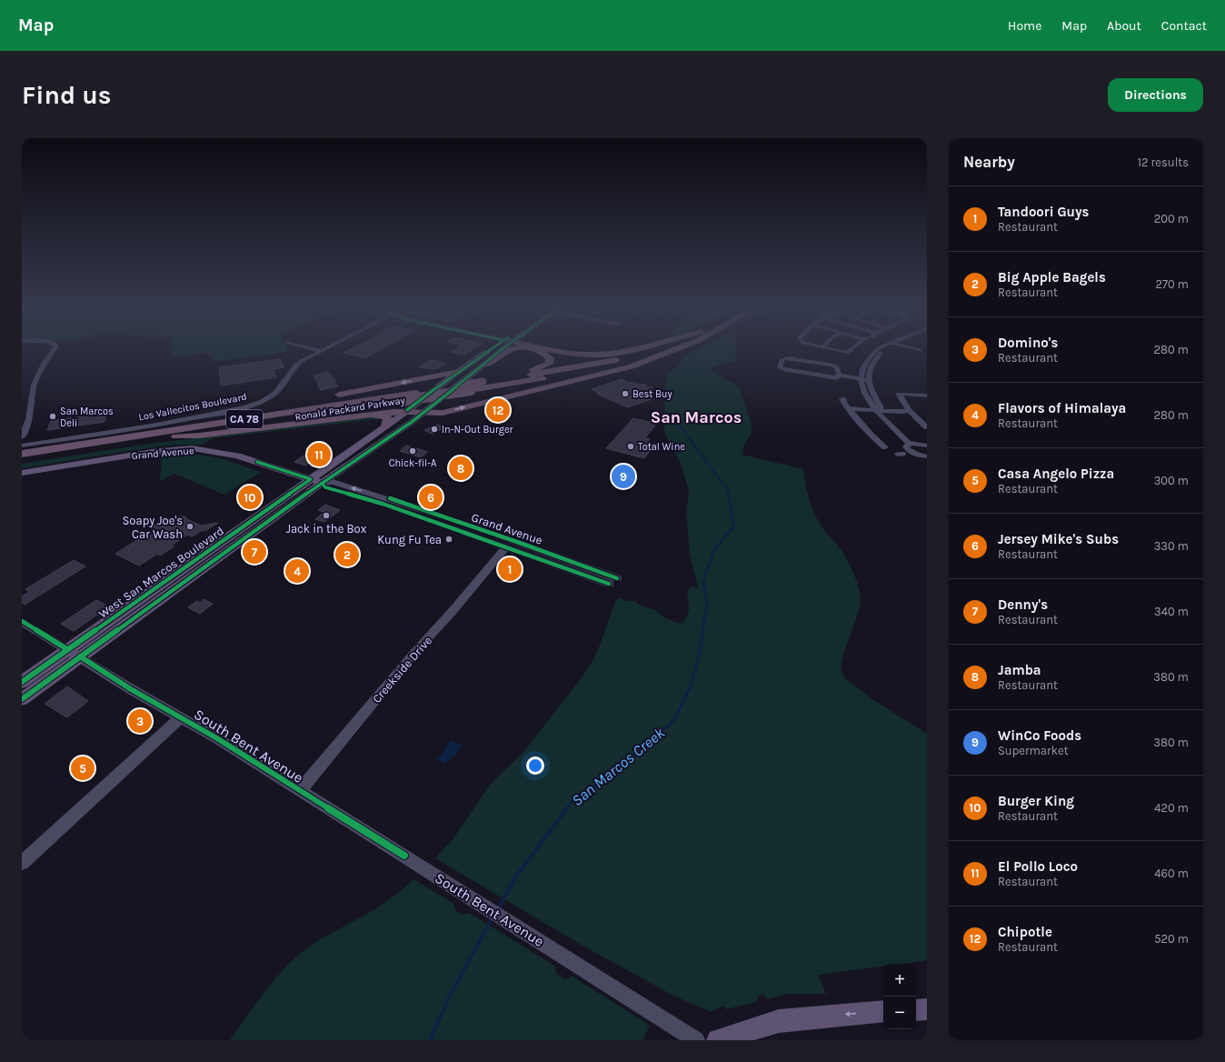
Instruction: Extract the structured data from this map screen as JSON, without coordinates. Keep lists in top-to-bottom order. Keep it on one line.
{"streets":{"highway":["Ronald Packard Parkway","CA 78"],"main road":["Grand Avenue","West San Marcos Boulevard"],"street":["Los Vallecitos Boulevard","Creekside Drive","South Bent Avenue"]},"crossings":[["Grand Avenue","West San Marcos Boulevard"],["Grand Avenue","Creekside Drive"],["West San Marcos Boulevard","South Bent Avenue"],["Creekside Drive","South Bent Avenue"]],"districts":["San Marcos"],"water":["San Marcos Creek"],"places":["Best Buy","San Marcos Deli","In-N-Out Burger","Total Wine","Chick-fil-A","Jack in the Box","Soapy Joe's Car Wash","Kung Fu Tea"],"page":{"header":"Map","nav":["Home","Map","About","Contact"],"buttons":"Directions","title":"Find us","heading":["Nearby","12 results"],"list":[{"mark":"1","name":"Tandoori Guys","note":"Restaurant","value":"200 m"},{"mark":"2","name":"Big Apple Bagels","note":"Restaurant","value":"270 m"},{"mark":"3","name":"Domino's","note":"Restaurant","value":"280 m"},{"mark":"4","name":"Flavors of Himalaya","note":"Restaurant","value":"280 m"},{"mark":"5","name":"Casa Angelo Pizza","note":"Restaurant","value":"300 m"},{"mark":"6","name":"Jersey Mike's Subs","note":"Restaurant","value":"330 m"},{"mark":"7","name":"Denny's","note":"Restaurant","value":"340 m"},{"mark":"8","name":"Jamba","note":"Restaurant","value":"380 m"},{"mark":"9","name":"WinCo Foods","note":"Supermarket","value":"380 m"},{"mark":"10","name":"Burger King","note":"Restaurant","value":"420 m"},{"mark":"11","name":"El Pollo Loco","note":"Restaurant","value":"460 m"},{"mark":"12","name":"Chipotle","note":"Restaurant","value":"520 m"}],"pins":["12","11","8","9","6","10","7","2","1","4","3","5"],"map_buttons":["+","−"]}}
